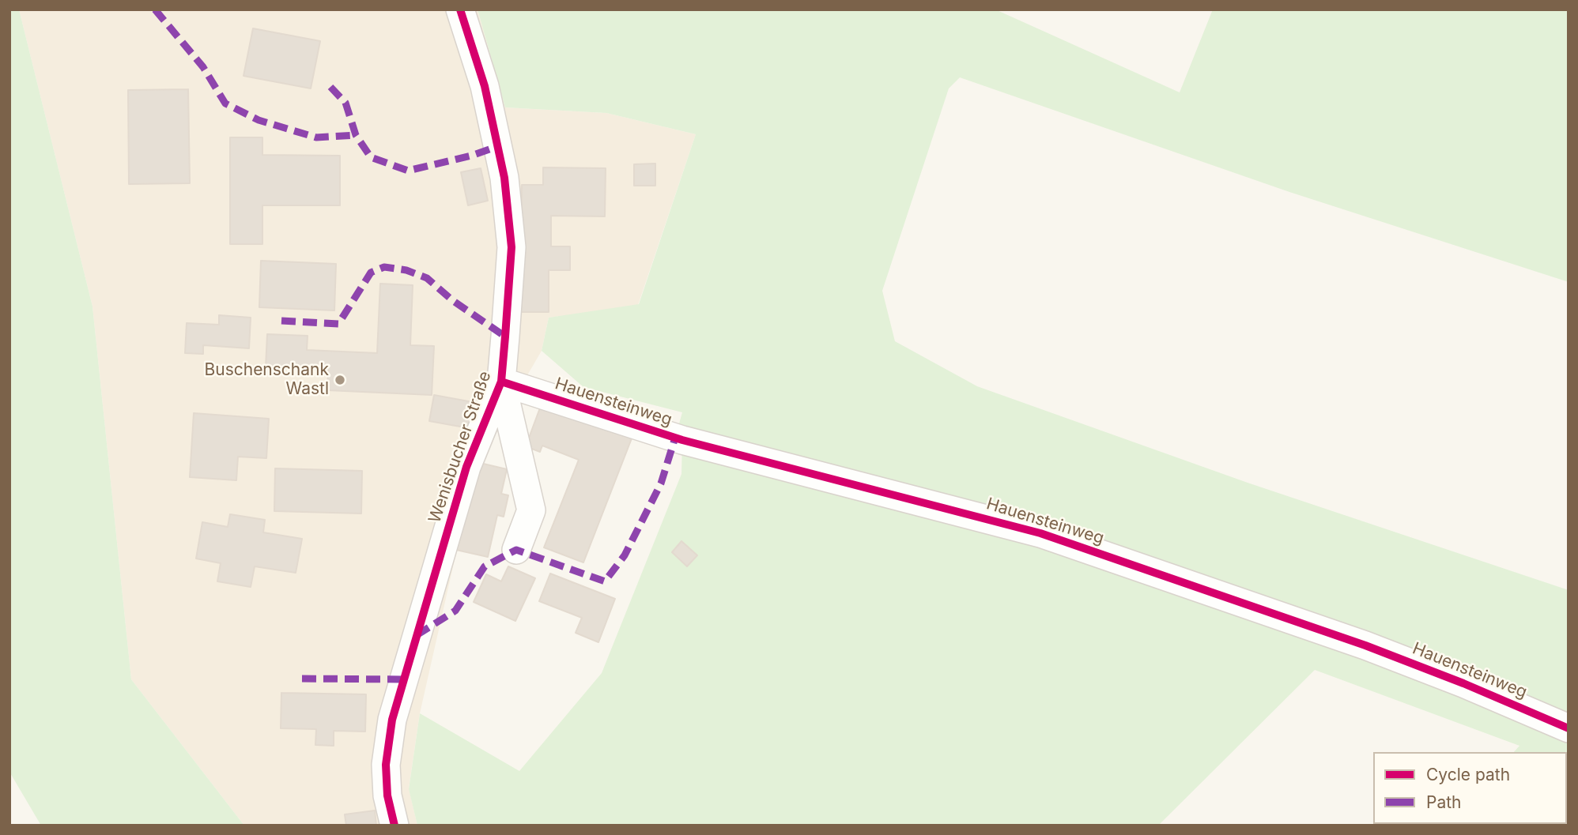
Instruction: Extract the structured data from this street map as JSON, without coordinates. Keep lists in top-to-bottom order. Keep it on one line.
{"streets":{"street":["Hauensteinweg","Wenisbucher Straße"]},"crossings":[["Hauensteinweg","Wenisbucher Straße"]],"places":["Buschenschank Wastl"],"legend":["Cycle path","Path"]}
